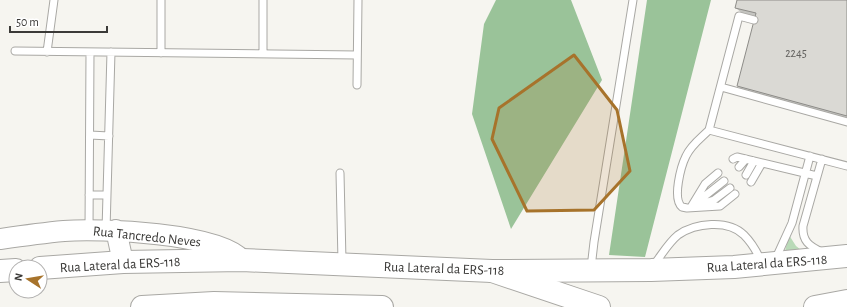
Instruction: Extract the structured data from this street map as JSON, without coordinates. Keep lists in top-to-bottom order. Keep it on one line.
{"streets":{"main road":["Rua Tancredo Neves","Rua Lateral da ERS-118"]},"crossings":[["Rua Tancredo Neves","Rua Lateral da ERS-118"]],"house_numbers":["2245"],"scale_bar":"50 m","north":"left"}
